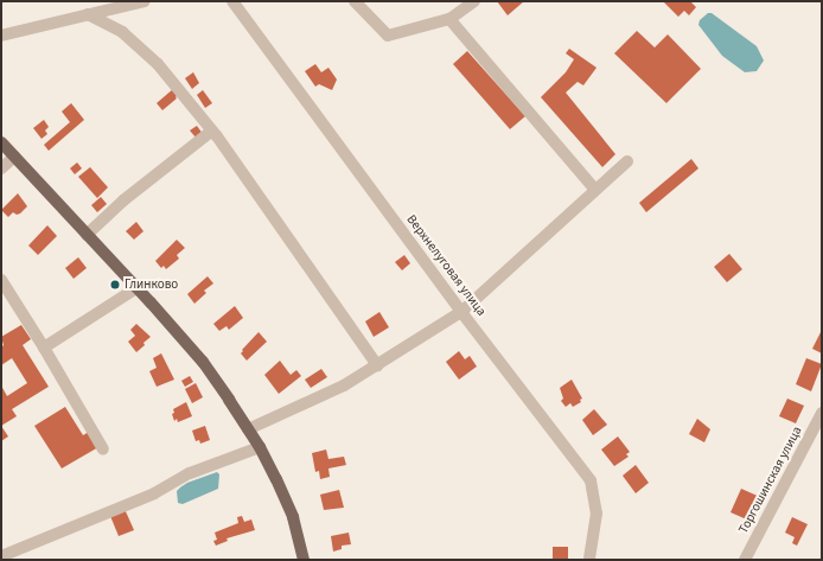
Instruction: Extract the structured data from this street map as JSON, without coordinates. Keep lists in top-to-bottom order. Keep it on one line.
{"streets":{"street":["Верхнелуговая улица","Торгошинская улица"]},"places":["Глинково"]}
